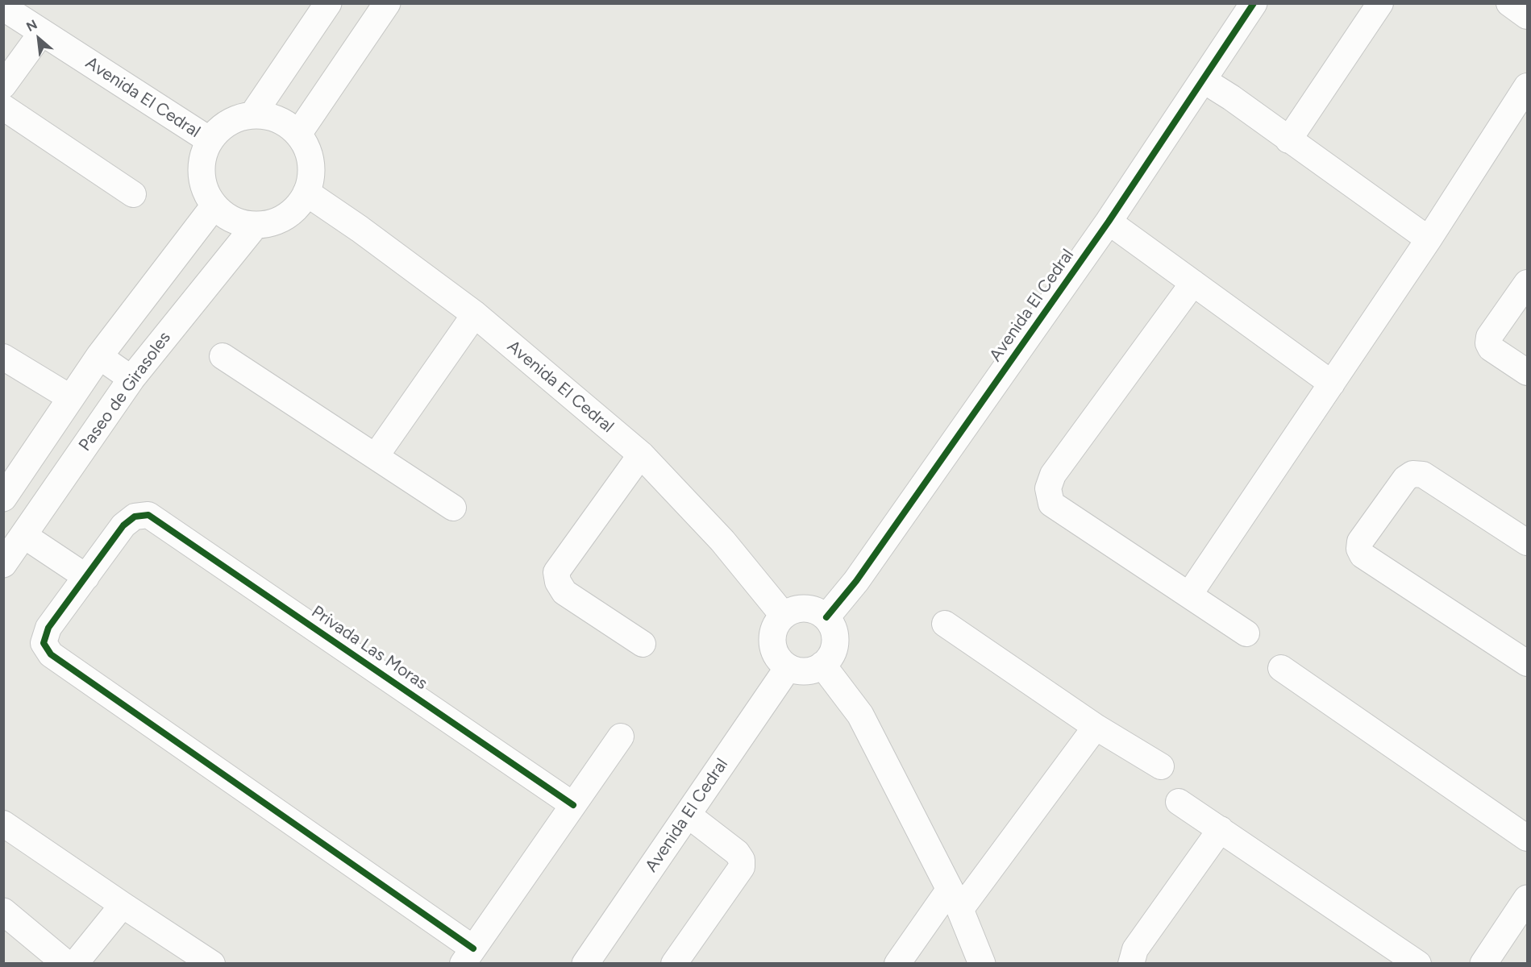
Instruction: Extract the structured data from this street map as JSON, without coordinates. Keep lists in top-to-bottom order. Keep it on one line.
{"streets":{"street":["Avenida El Cedral","Paseo de Girasoles","Privada Las Moras"]},"crossings":[["Avenida El Cedral","Paseo de Girasoles"]],"north":"top left"}
